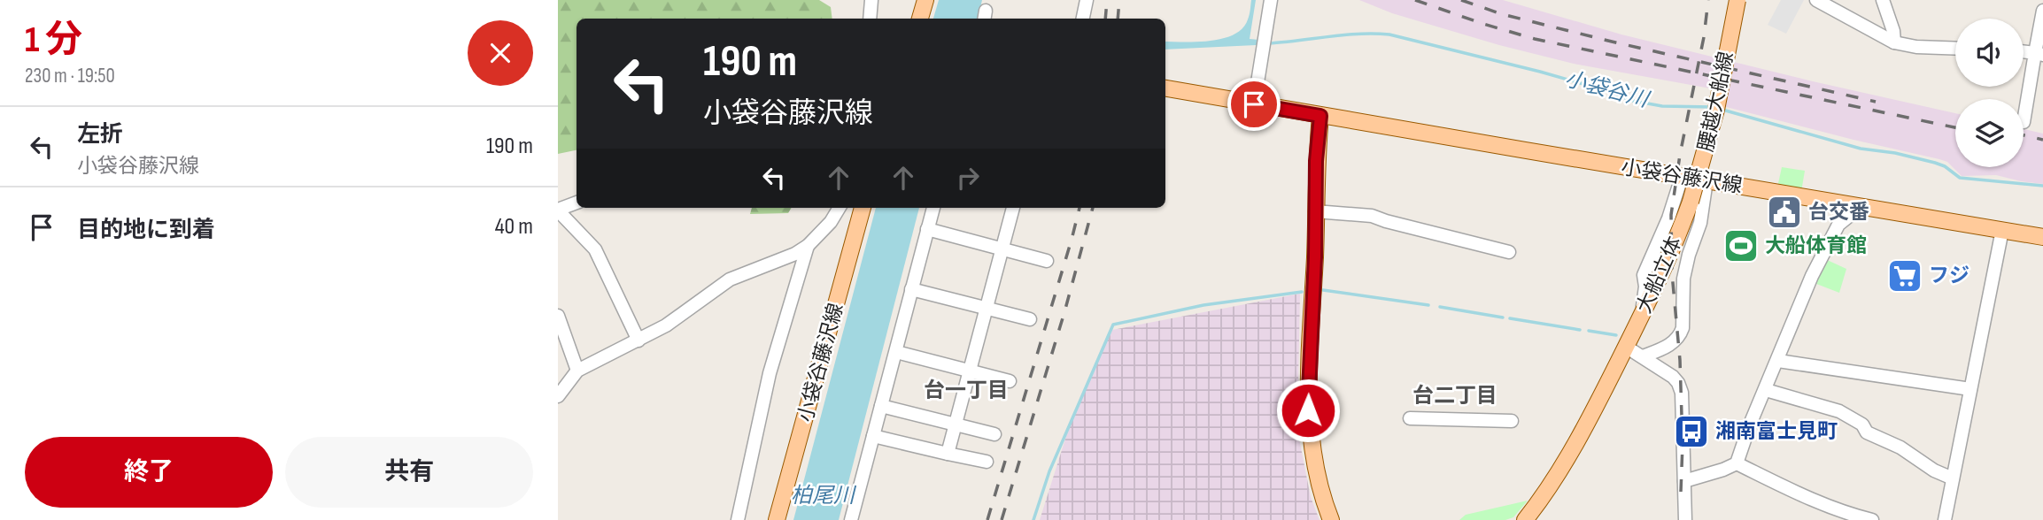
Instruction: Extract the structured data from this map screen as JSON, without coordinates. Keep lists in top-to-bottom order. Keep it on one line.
{"streets":{"main road":["腰越大船線","小袋谷藤沢線","大船立体"]},"crossings":[["腰越大船線","大船立体"]],"districts":["台一丁目","台二丁目"],"water":["小袋谷川","柏尾川"],"places":{"public building":["台交番"],"sports":["大船体育館"],"supermarket":["フジ"],"bus stop":["湘南富士見町"]},"page":{"heading":["1 分","230 m · 19:50"],"turn":["190 m","小袋谷藤沢線"],"list":[{"name":"左折","note":"小袋谷藤沢線","value":"190 m"},{"name":"目的地に到着","value":"40 m"}],"buttons":["終了","共有"]}}
